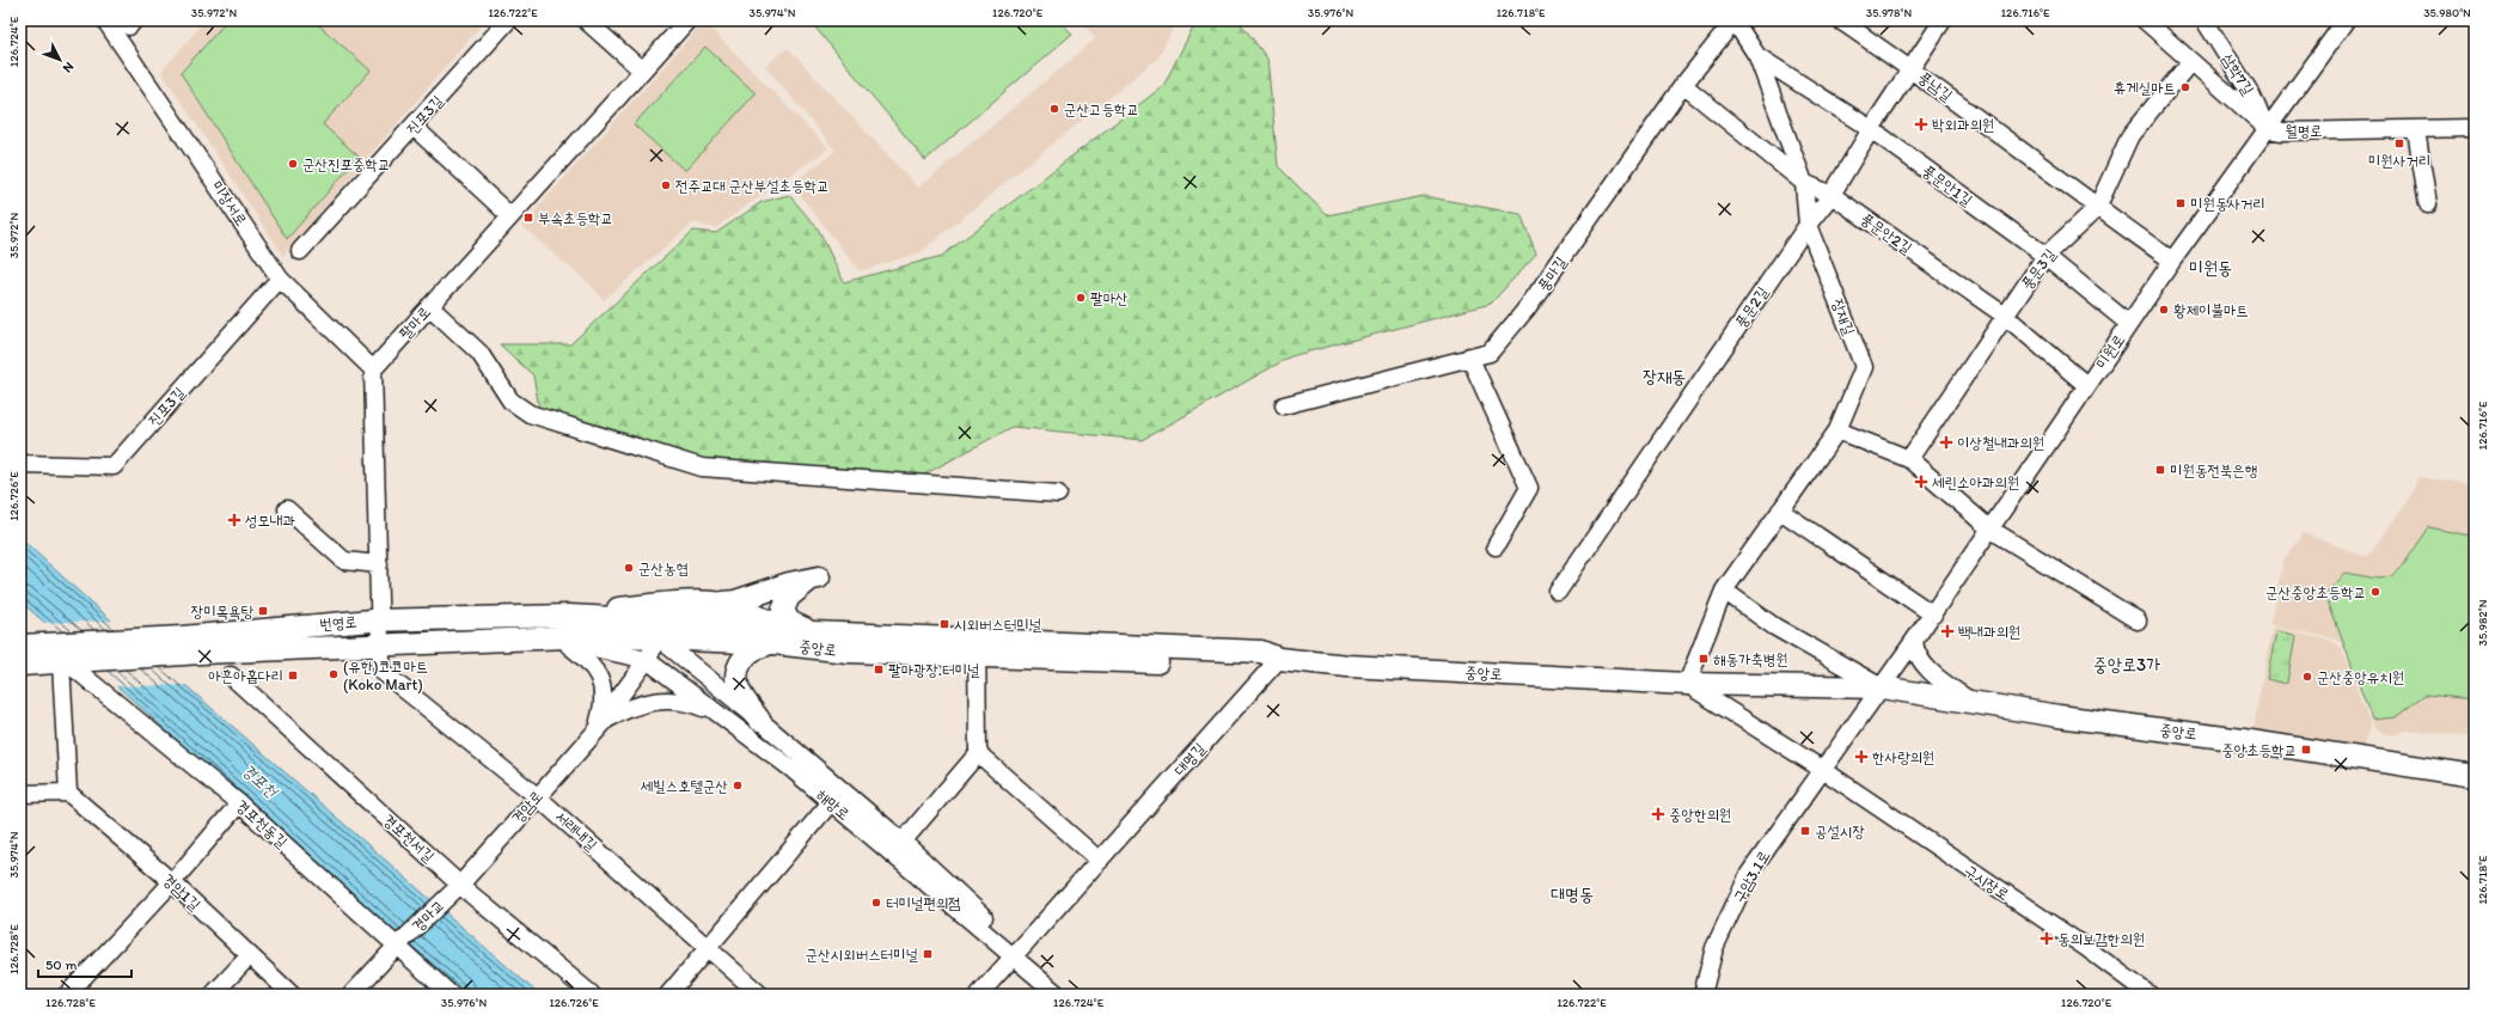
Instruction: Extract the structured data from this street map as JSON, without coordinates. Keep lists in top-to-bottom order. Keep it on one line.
{"streets":{"main road":["번영로","중앙로"],"street":["삼학7길","풍남길","진포3길","월명로","풍문안1길","미장서로","풍문안2길","풍문3길","풍마길","풍문2길","장재길","팔마로","미원로","대명길","해망로","경암로","경포천동길","서래내길","경포천서길","구암3.1로","구시장로","경암1길","경마교"]},"crossings":[["삼학7길","월명로"],["삼학7길","미원로"],["풍남길","풍문3길"],["풍남길","풍문2길"],["풍남길","미원로"],["진포3길","미장서로"],["월명로","풍문3길"],["월명로","미원로"],["풍문안1길","풍문3길"],["풍문안1길","풍문2길"],["풍문안1길","장재길"],["풍문안1길","미원로"],["미장서로","팔마로"],["풍문안2길","풍문3길"],["풍문안2길","풍마길"],["풍문안2길","풍문2길"],["풍문안2길","장재길"],["풍문안2길","미원로"],["풍마길","장재길"],["풍문2길","장재길"],["장재길","중앙로"],["미원로","중앙로"],["미원로","구암3.1로"],["번영로","중앙로"],["번영로","해망로"],["번영로","경포천동길"],["번영로","서래내길"],["중앙로","대명길"],["중앙로","해망로"],["중앙로","구암3.1로"],["중앙로","구시장로"],["대명길","해망로"],["경암로","서래내길"],["경암로","경포천서길"],["경암로","경마교"],["경포천동길","경마교"],["경포천서길","경마교"],["구암3.1로","구시장로"]],"districts":["미원동","장재동","중앙로3가","대명동"],"water":["경포천"],"places":{"other":["휴게실마트","군산고등학교","군산진포중학교","전주교대 군산부설초등학교","팔마산","황제이불마트","군산농협","군산중앙초등학교","(유한)코코마트 (Koko Mart)","군산중앙유치원","세빌스호텔군산","터미널편의점"],"health":["박외과의원","이상철내과의원","세린소아과의원","성모내과","백내과의원","한사랑의원","중앙한의원","동의보감한의원"],"transit":["미원사거리","미원동사거리","부속초등학교","미원동전북은행","장미목욕탕","시외버스터미널","해동가축병원","팔마광장.터미널","아흔아홉다리","중앙초등학교","공설시장","군산시외버스터미널"]},"scale_bar":"50 m","north":"bottom right","coordinates":["35.972°N","126.722°E","35.974°N","126.720°E","35.976°N","126.718°E","35.978°N","126.716°E","35.980°N","126.724°E","126.726°E","35.982°N","126.728°E"]}
